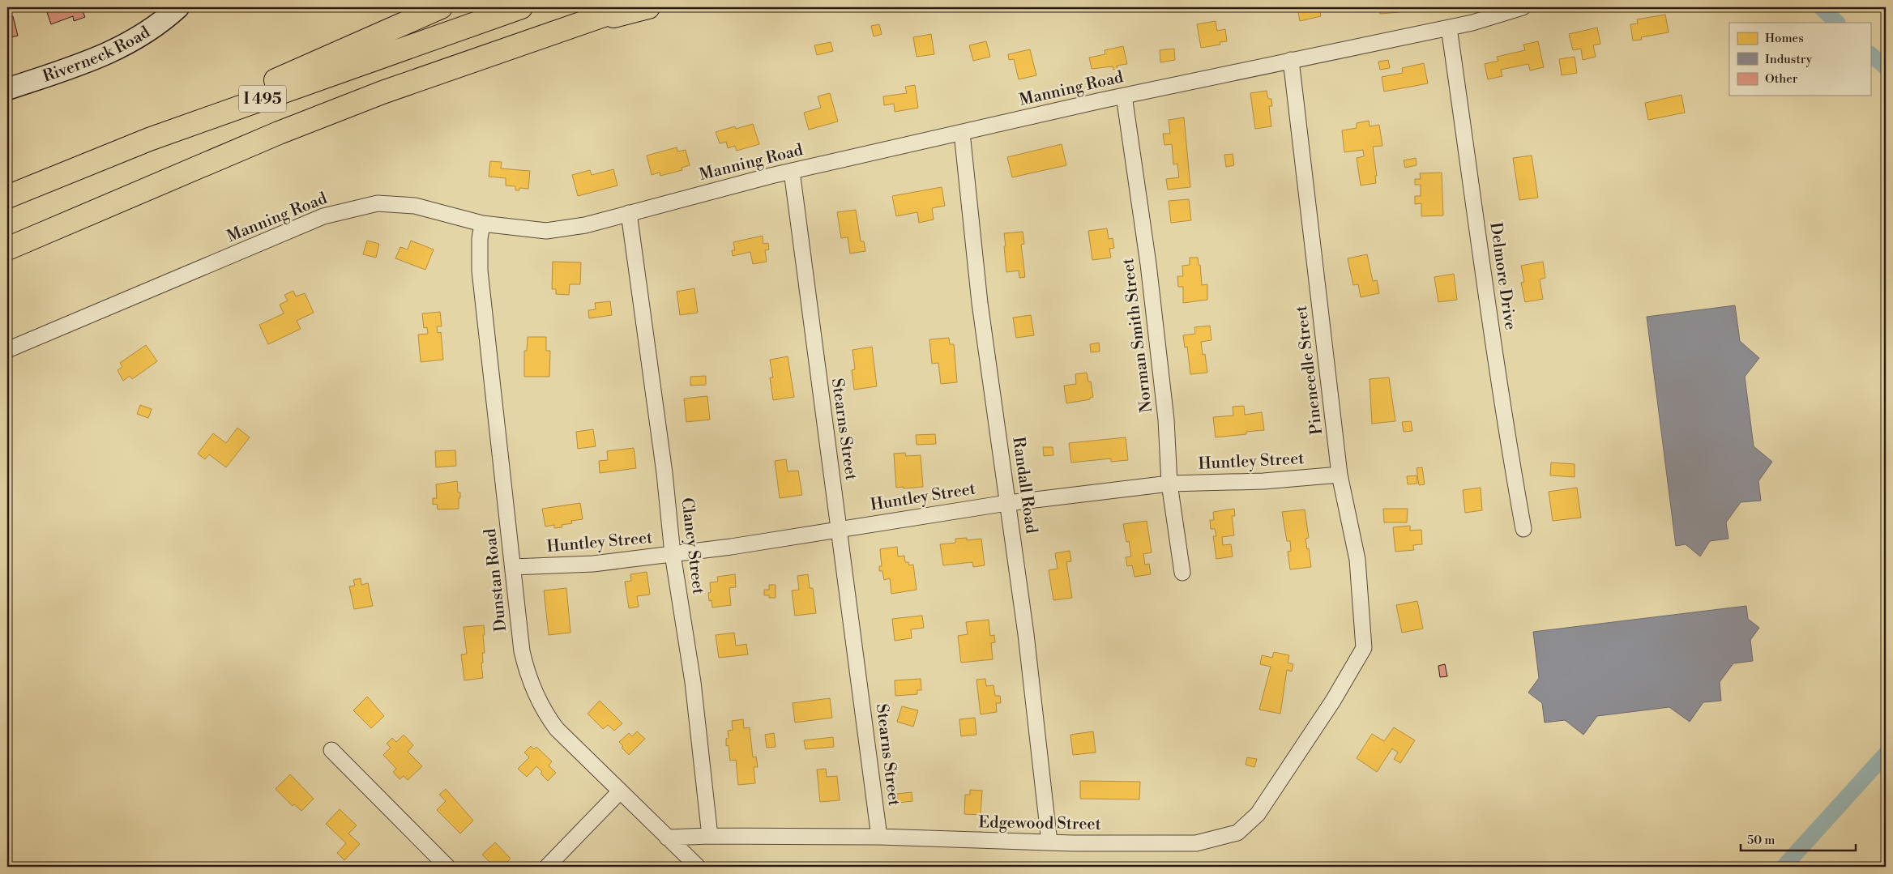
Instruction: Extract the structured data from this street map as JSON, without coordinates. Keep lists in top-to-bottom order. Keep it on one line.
{"streets":{"highway":["I 495"],"main road":["Riverneck Road"],"street":["Manning Road","Delmore Drive","Norman Smith Street","Pineneedle Street","Stearns Street","Huntley Street","Randall Road","Clancy Street","Dunstan Road","Edgewood Street"]},"crossings":[["Manning Road","Delmore Drive"],["Manning Road","Norman Smith Street"],["Manning Road","Pineneedle Street"],["Manning Road","Stearns Street"],["Manning Road","Randall Road"],["Manning Road","Clancy Street"],["Manning Road","Dunstan Road"],["Norman Smith Street","Huntley Street"],["Pineneedle Street","Huntley Street"],["Pineneedle Street","Edgewood Street"],["Stearns Street","Huntley Street"],["Stearns Street","Edgewood Street"],["Huntley Street","Randall Road"],["Huntley Street","Clancy Street"],["Huntley Street","Dunstan Road"],["Randall Road","Edgewood Street"],["Clancy Street","Edgewood Street"],["Dunstan Road","Edgewood Street"]],"legend":["Homes","Industry","Other"],"scale_bar":"50 m"}
